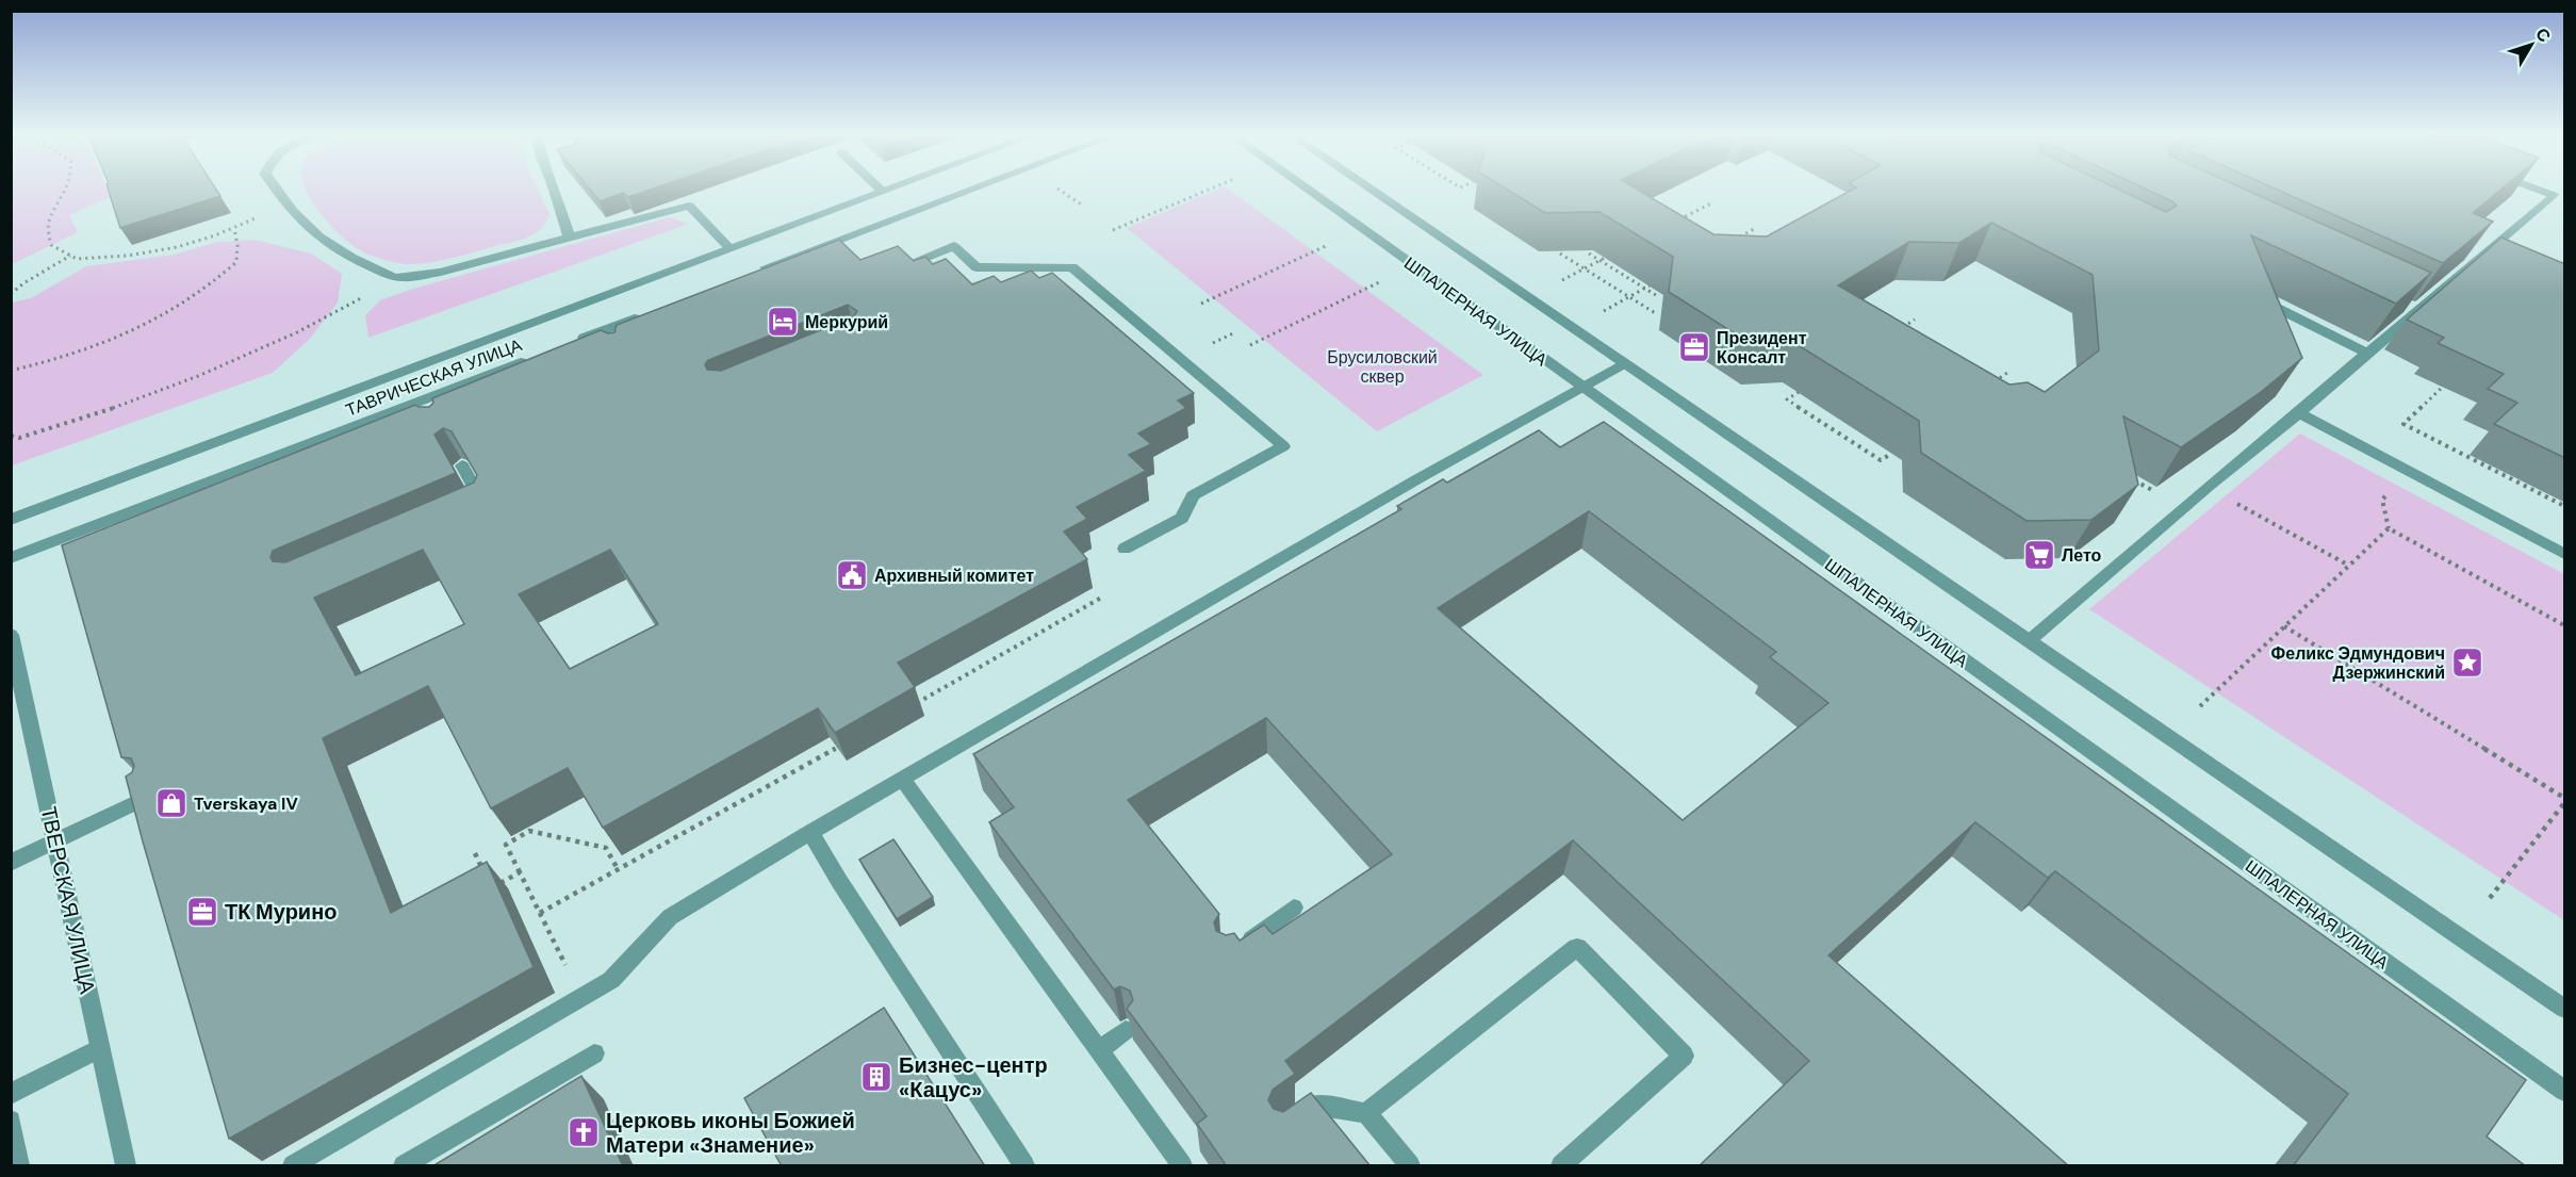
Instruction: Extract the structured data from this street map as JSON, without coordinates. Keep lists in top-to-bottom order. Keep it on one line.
{"streets":{"street":["ШПАЛЕРНАЯ УЛИЦА","ТАВРИЧЕСКАЯ УЛИЦА","ТВЕРСКАЯ УЛИЦА"]},"parks":["Брусиловский сквер"],"places":{"hotel":["Меркурий"],"office":["Президент Консалт","ТК Мурино"],"supermarket":["Лето"],"public building":["Архивный комитет"],"place":["Феликс Эдмундович Дзержинский"],"shop":["Tverskaya IV"],"building":["Бизнес-центр «Кацус»"],"church":["Церковь иконы Божией Матери «Знамение»"]},"north":"top right"}
